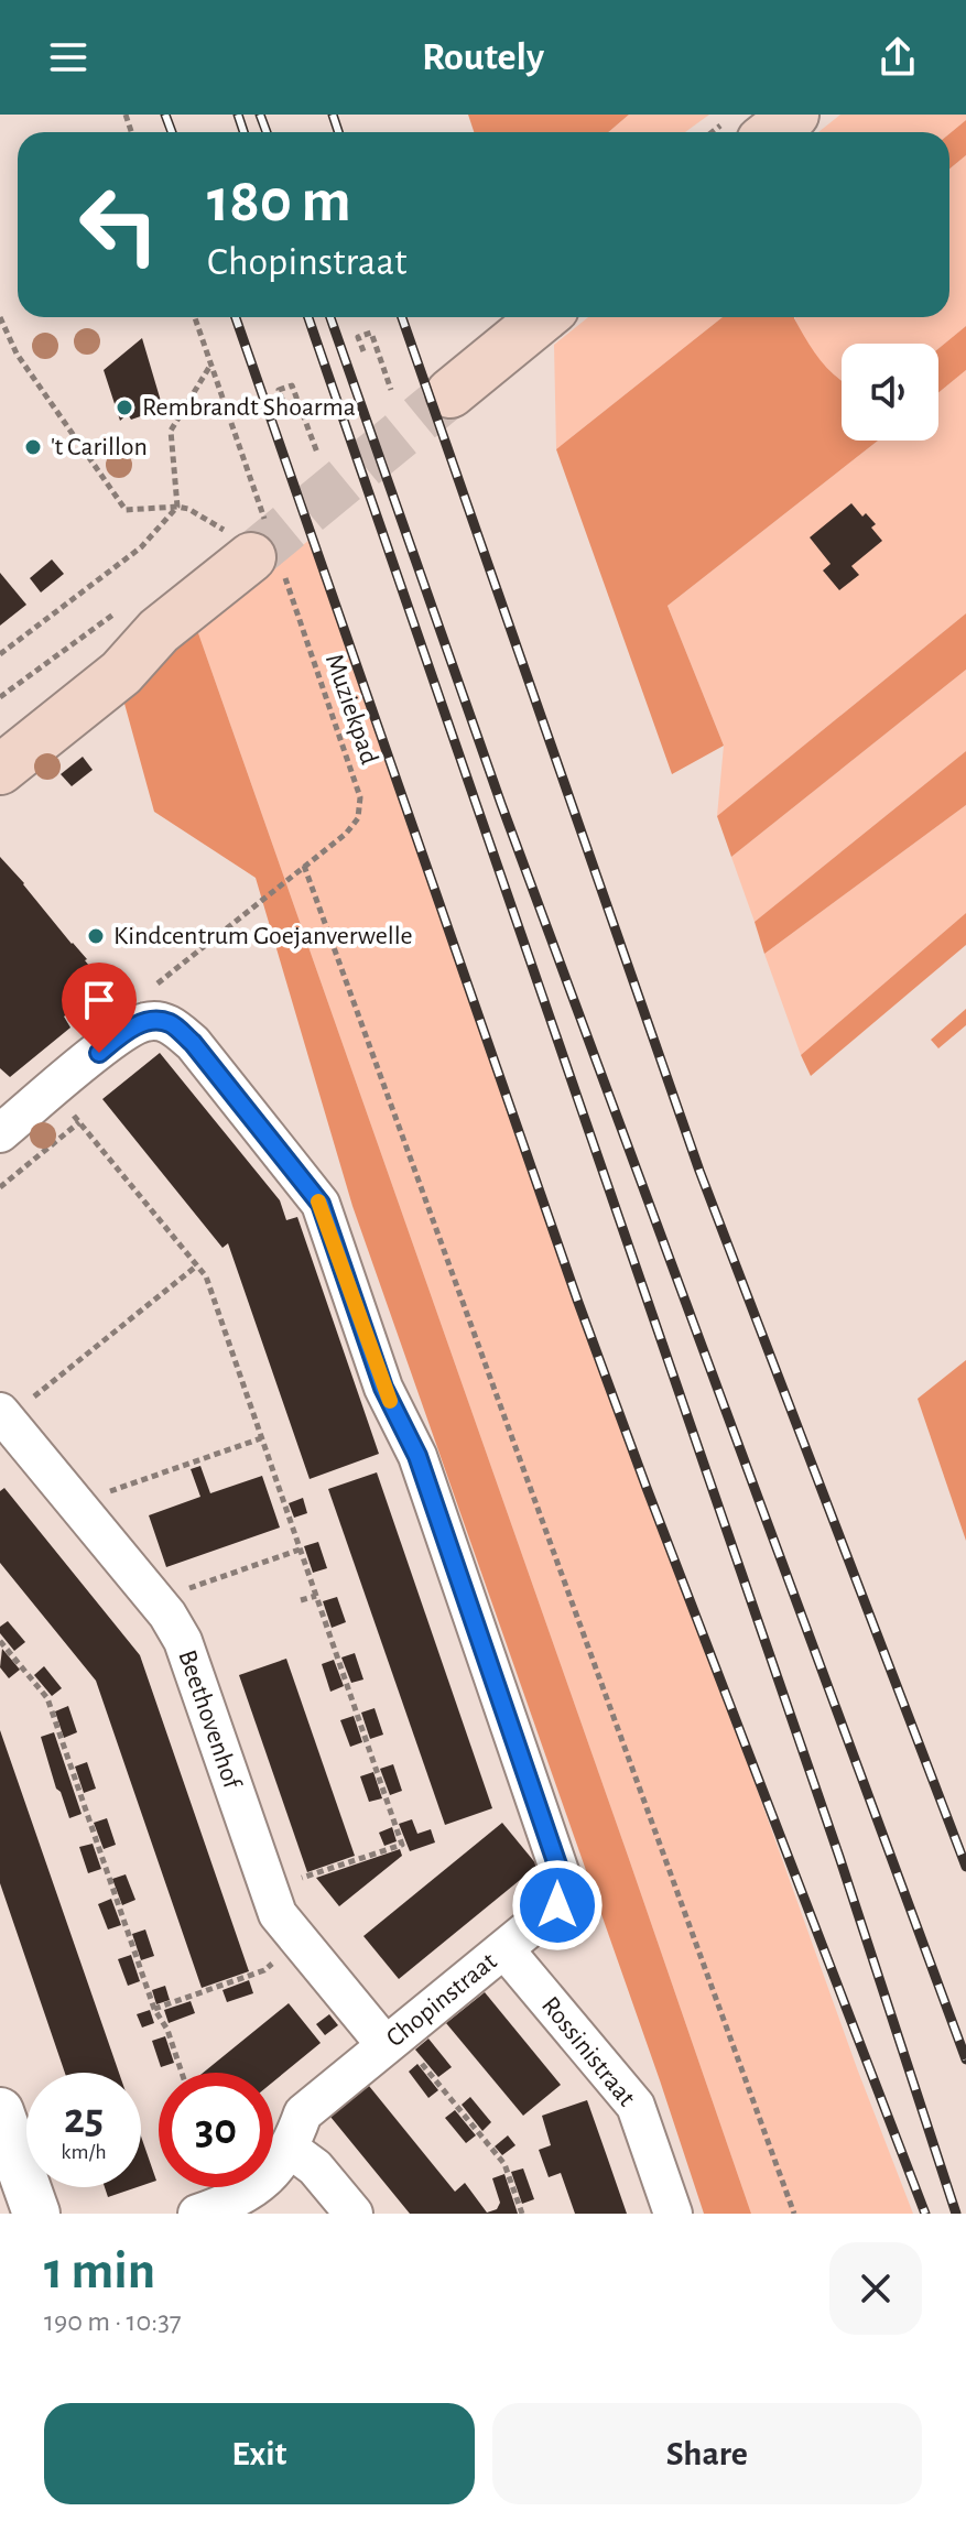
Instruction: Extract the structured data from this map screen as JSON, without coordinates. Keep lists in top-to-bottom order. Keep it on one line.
{"streets":{"street":["Beethovenhof","Chopinstraat","Rossinistraat"],"path":["Muziekpad"]},"crossings":[["Muziekpad","Chopinstraat"],["Beethovenhof","Chopinstraat"],["Chopinstraat","Rossinistraat"]],"places":["Rembrandt Shoarma","'t Carillon","Kindcentrum Goejanverwelle"],"page":{"header":"Routely","turn":["180 m","Chopinstraat"],"speed":"25 km/h","limit":"30","heading":["1 min","190 m · 10:37"],"buttons":["Exit","Share"]}}
